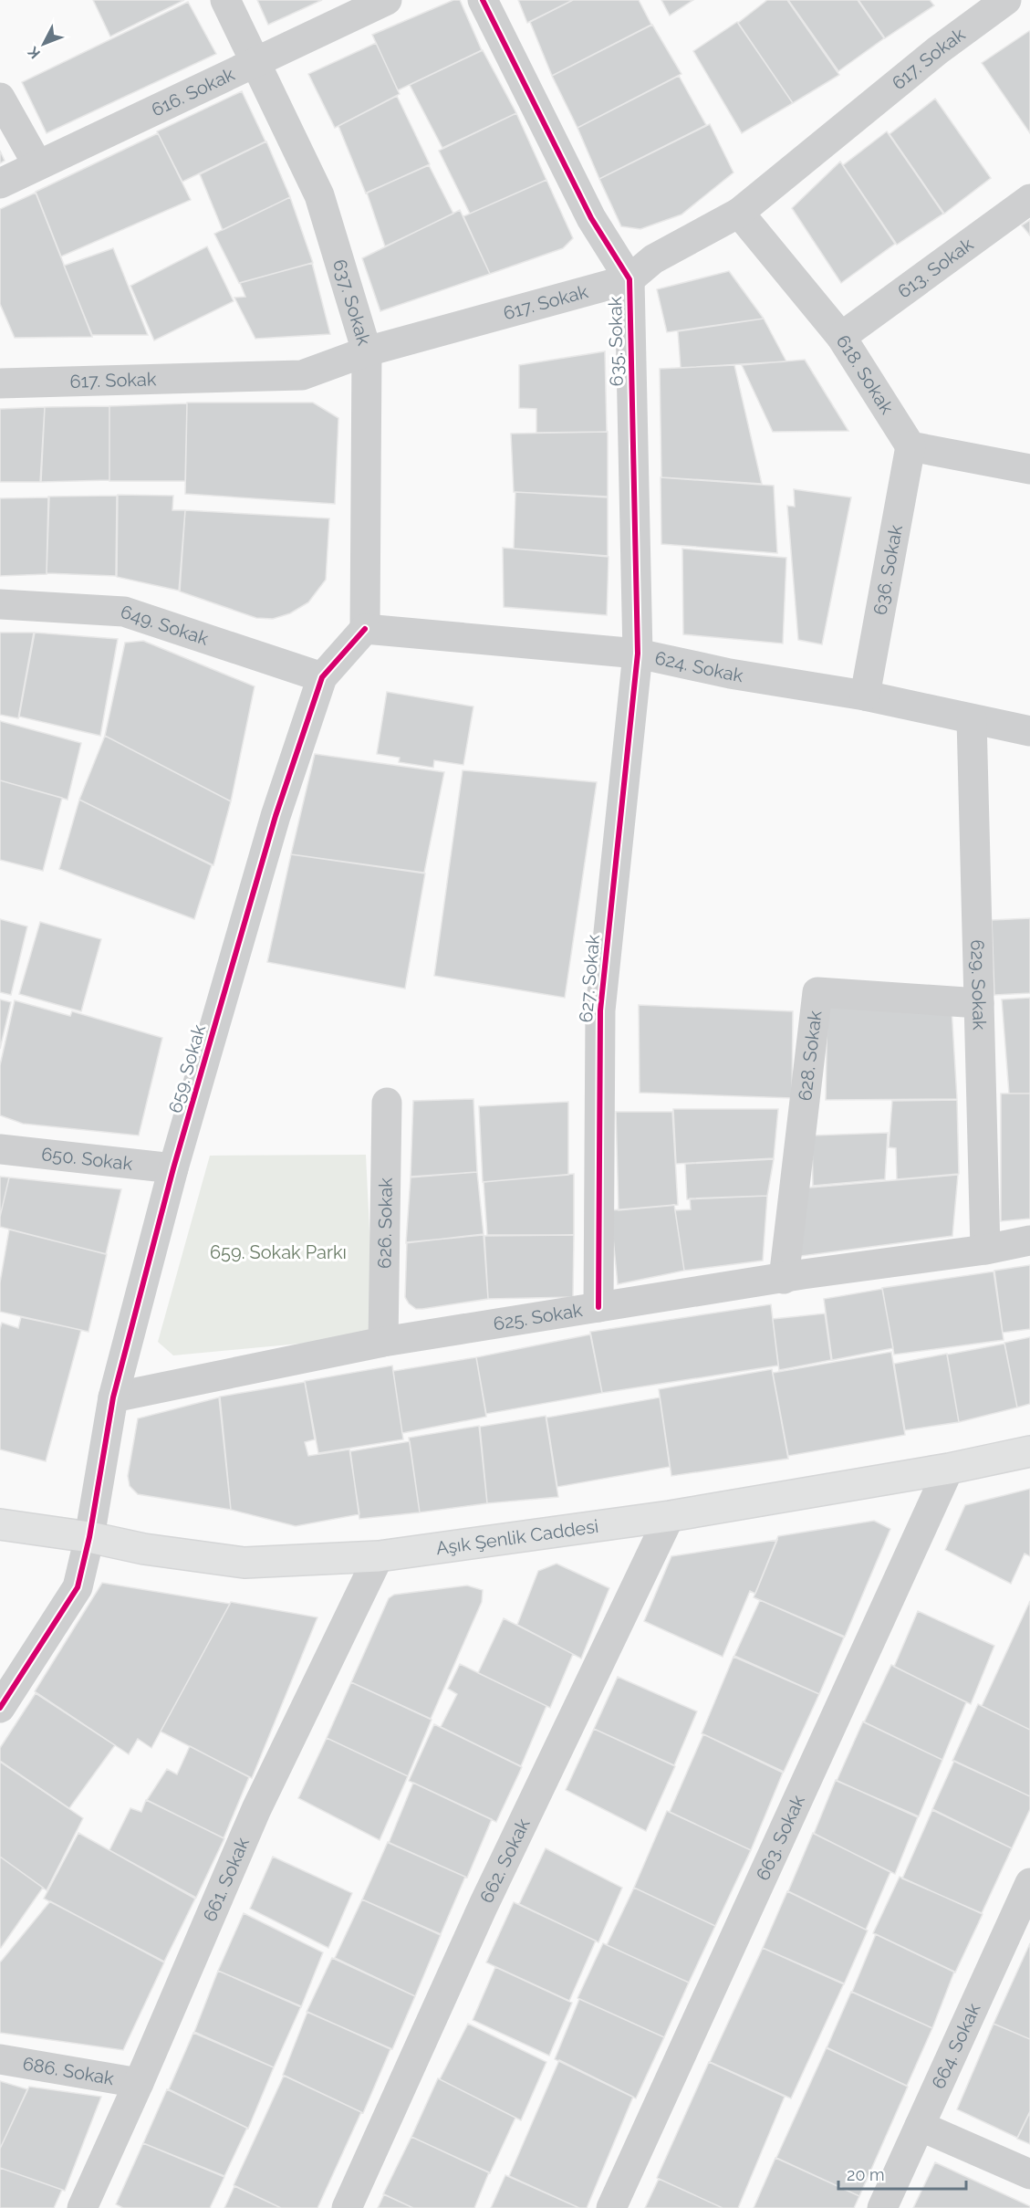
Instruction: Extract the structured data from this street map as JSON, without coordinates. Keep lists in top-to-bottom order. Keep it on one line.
{"streets":{"street":["617. Sokak","616. Sokak","613. Sokak","637. Sokak","635. Sokak","618. Sokak","636. Sokak","649. Sokak","624. Sokak","627. Sokak","629. Sokak","628. Sokak","659. Sokak","650. Sokak","626. Sokak","625. Sokak","Aşık Şenlik Caddesi","663. Sokak","662. Sokak","661. Sokak","664. Sokak","686. Sokak"]},"crossings":[["617. Sokak","637. Sokak"],["617. Sokak","635. Sokak"],["617. Sokak","618. Sokak"],["616. Sokak","637. Sokak"],["613. Sokak","618. Sokak"],["637. Sokak","624. Sokak"],["637. Sokak","659. Sokak"],["635. Sokak","624. Sokak"],["635. Sokak","627. Sokak"],["618. Sokak","636. Sokak"],["636. Sokak","624. Sokak"],["649. Sokak","659. Sokak"],["624. Sokak","627. Sokak"],["624. Sokak","629. Sokak"],["624. Sokak","659. Sokak"],["627. Sokak","625. Sokak"],["629. Sokak","628. Sokak"],["629. Sokak","625. Sokak"],["628. Sokak","625. Sokak"],["659. Sokak","650. Sokak"],["659. Sokak","625. Sokak"],["659. Sokak","Aşık Şenlik Caddesi"],["626. Sokak","625. Sokak"],["Aşık Şenlik Caddesi","663. Sokak"],["Aşık Şenlik Caddesi","662. Sokak"],["Aşık Şenlik Caddesi","661. Sokak"],["661. Sokak","686. Sokak"]],"parks":["659. Sokak Parkı"],"scale_bar":"20 m","north":"bottom left"}
